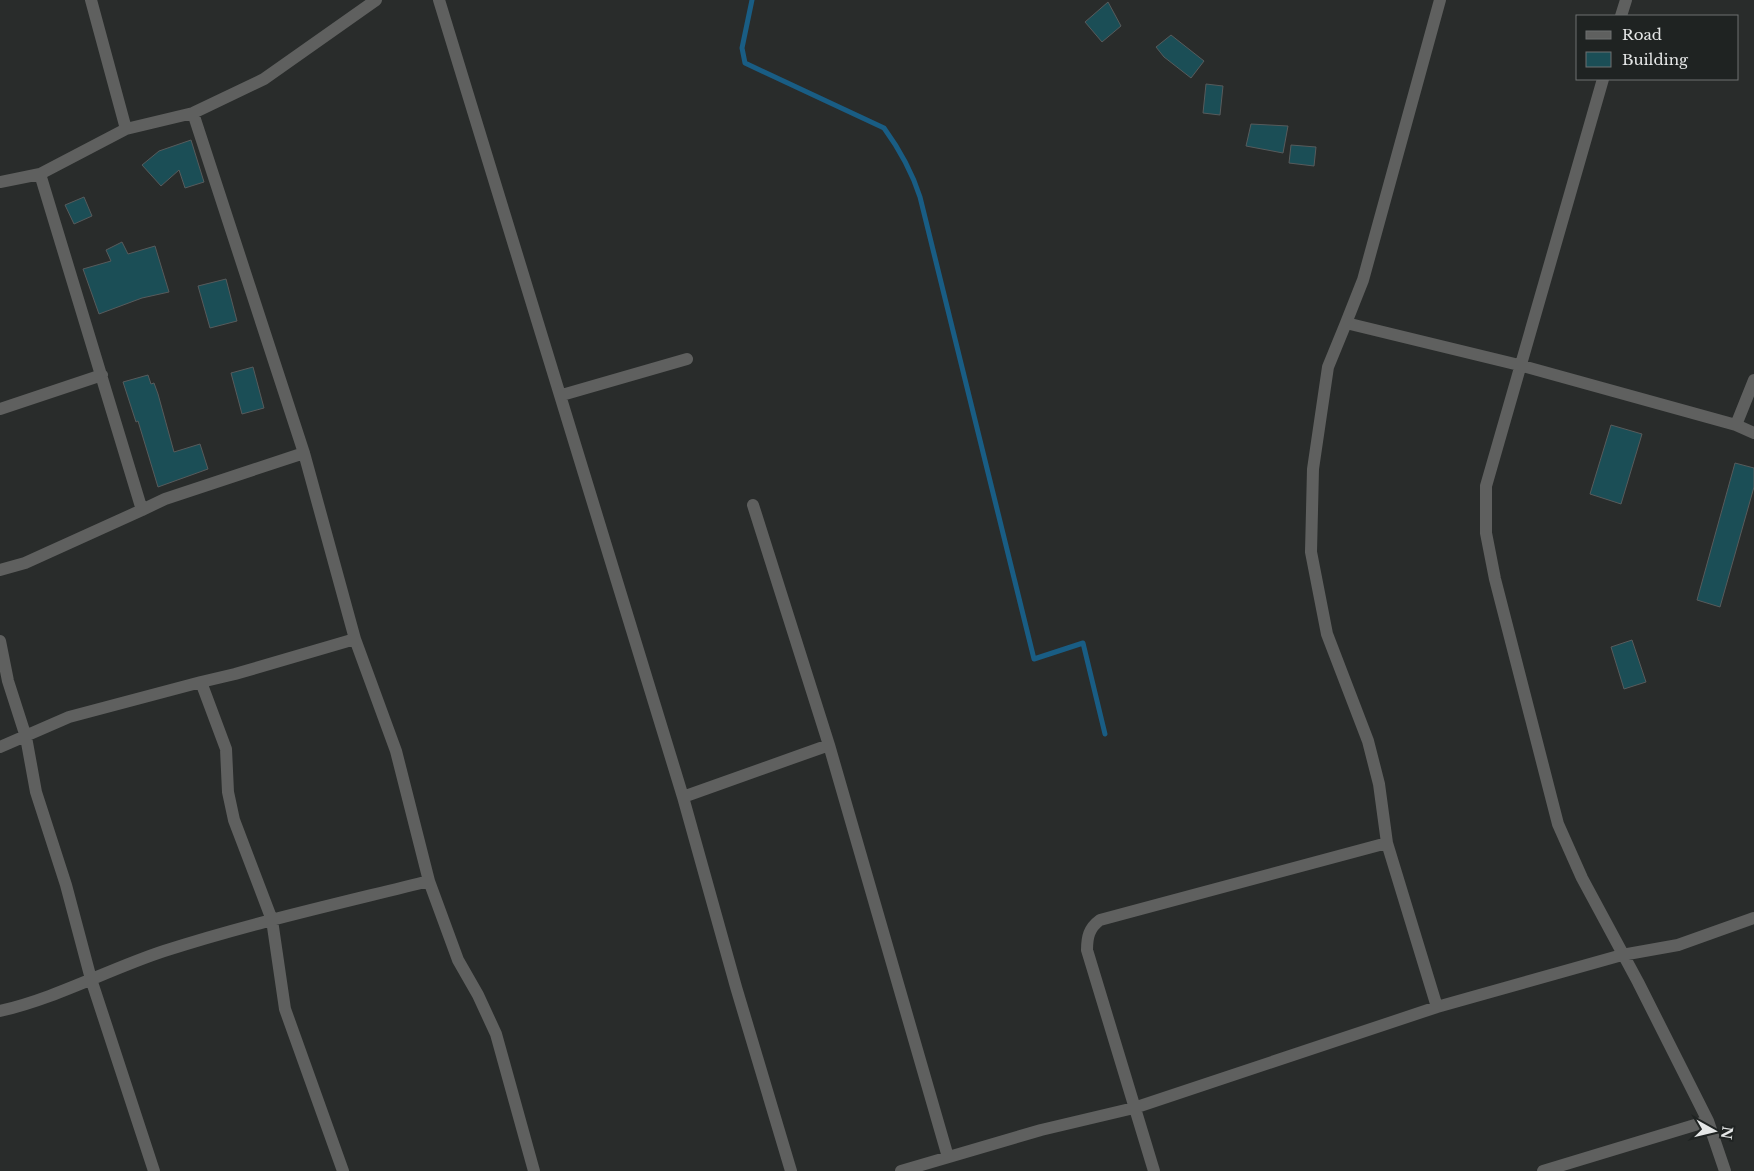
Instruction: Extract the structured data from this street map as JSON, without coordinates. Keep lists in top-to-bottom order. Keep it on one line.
{"legend":["Road","Building"],"north":"right"}
